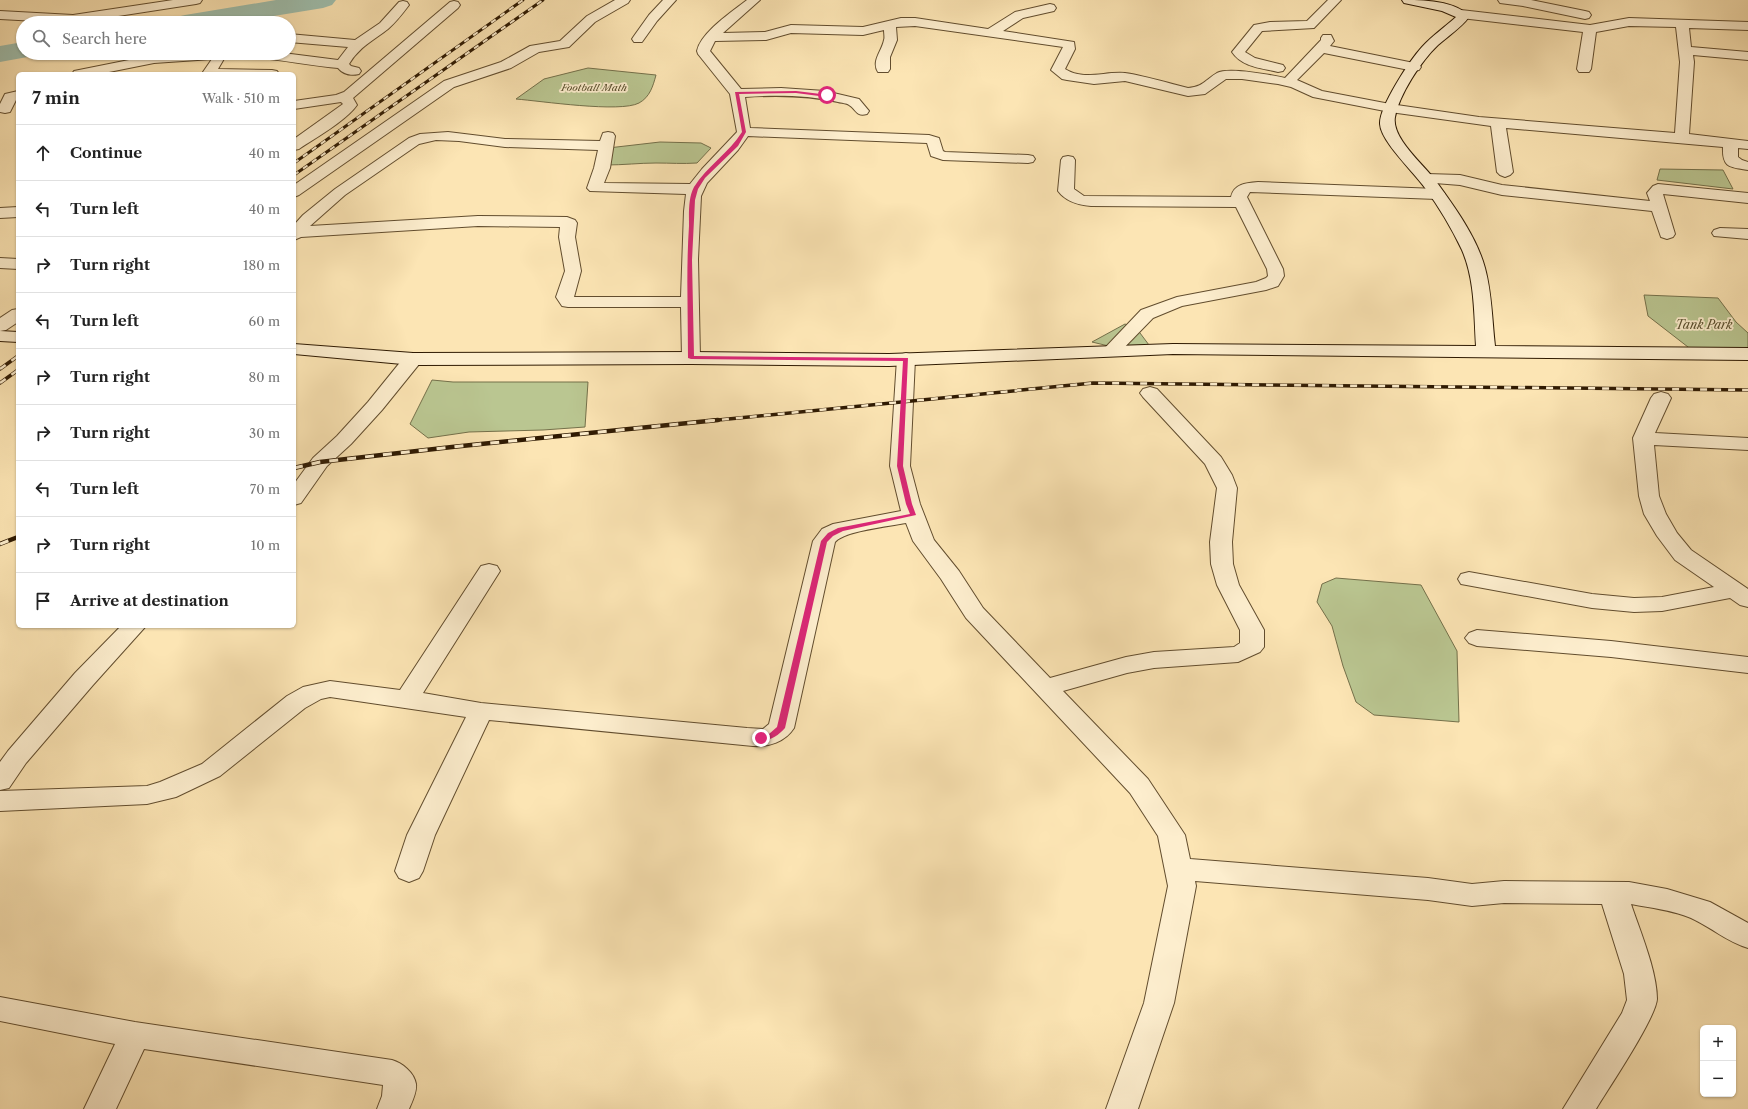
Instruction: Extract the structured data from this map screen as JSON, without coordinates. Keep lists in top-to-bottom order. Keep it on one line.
{"parks":["Football Math","Tank Park"],"page":{"search":"Search here","heading":["7 min","Walk · 510 m"],"list":[["Continue","40 m"],["Turn left","40 m"],["Turn right","180 m"],["Turn left","60 m"],["Turn right","80 m"],["Turn right","30 m"],["Turn left","70 m"],["Turn right","10 m"],"Arrive at destination"],"map_buttons":["+","−"]}}
